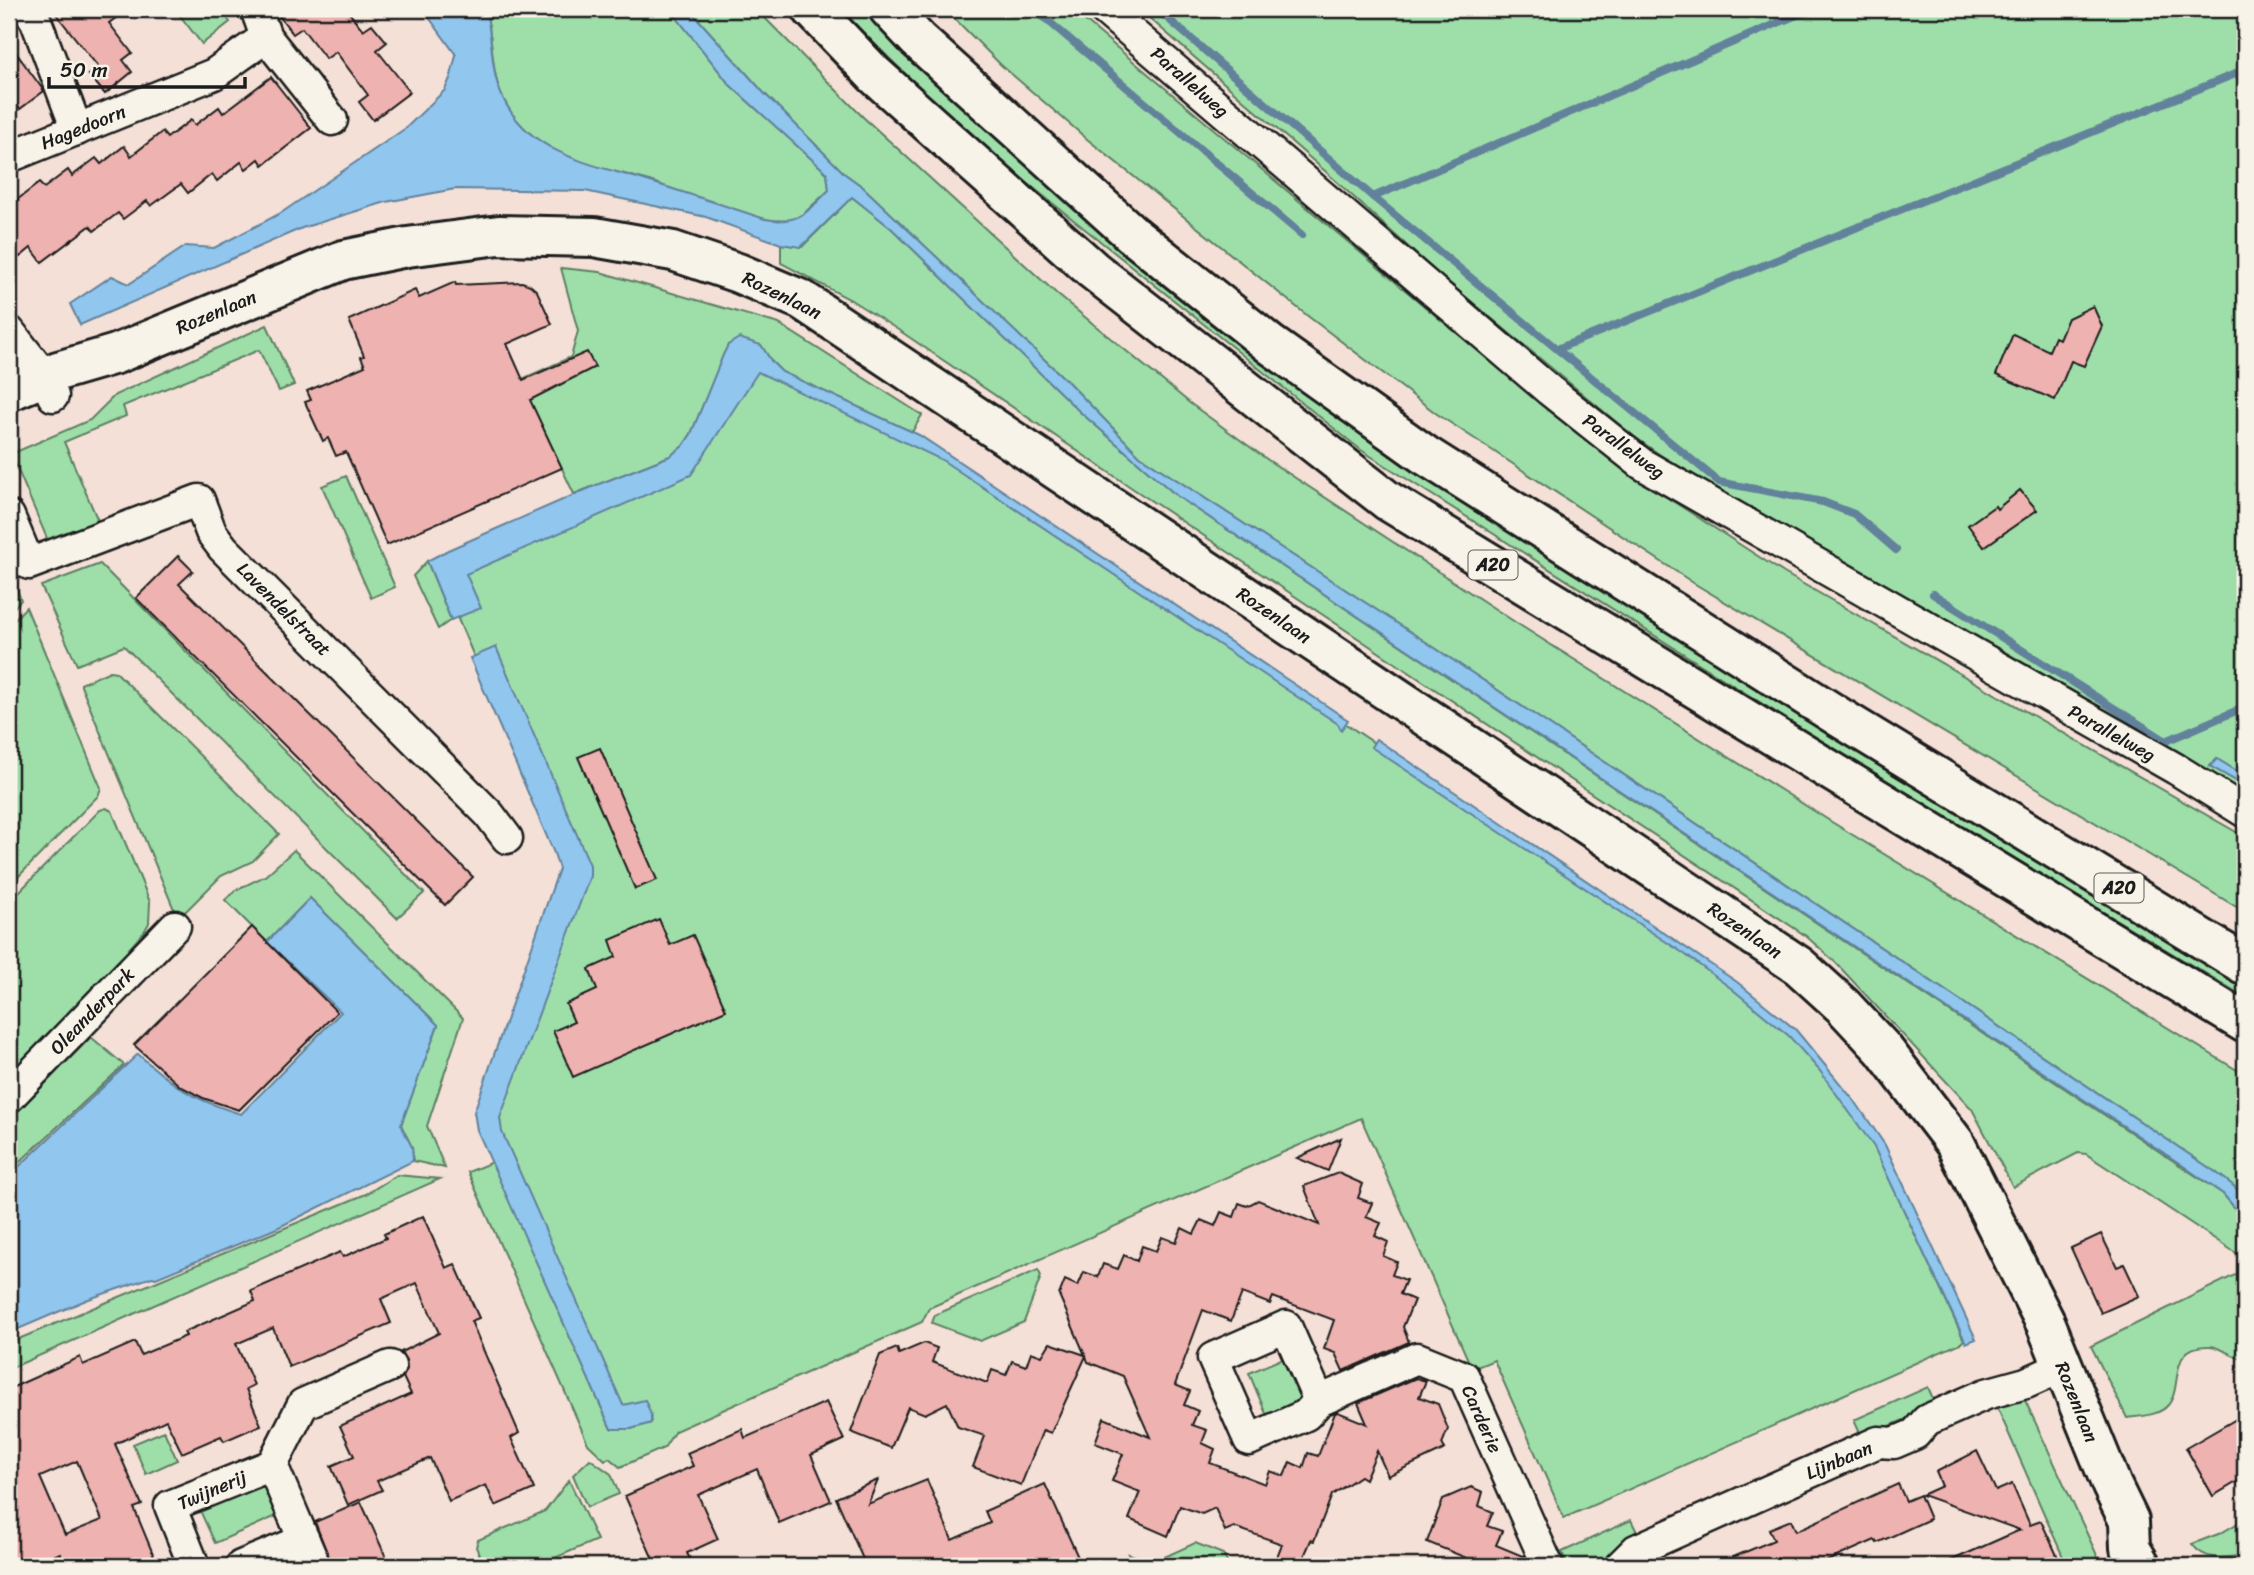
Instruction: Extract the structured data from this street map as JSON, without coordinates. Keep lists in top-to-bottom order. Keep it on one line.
{"streets":{"main road":["Rozenlaan","A20"],"street":["Parallelweg","Hagedoorn","Lavendelstraat","Oleanderpark","Carderie","Lijnbaan","Twijnerij"]},"crossings":[["Rozenlaan","Lijnbaan"]],"scale_bar":"50 m"}
